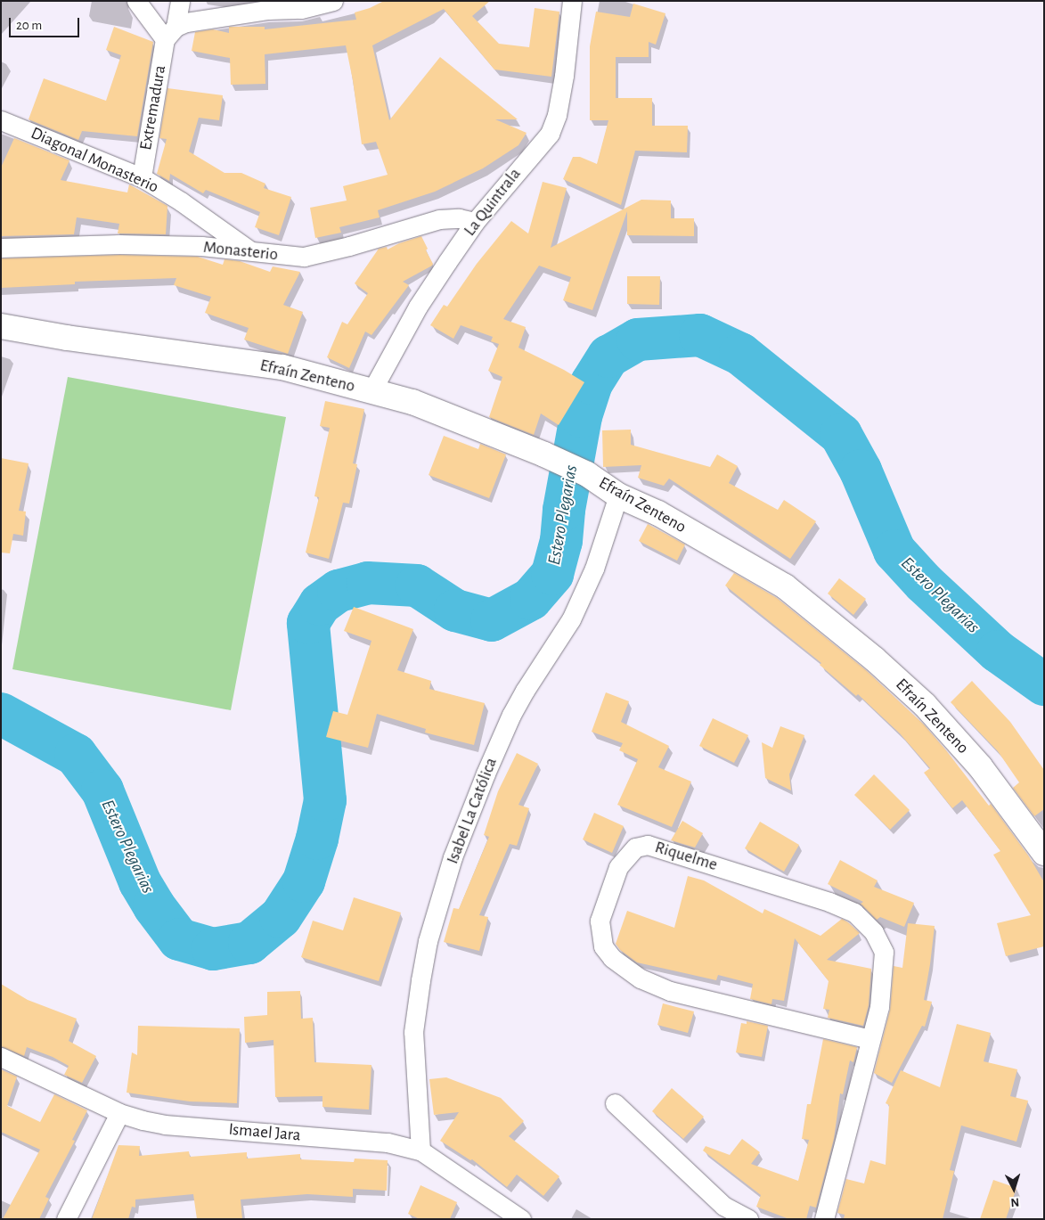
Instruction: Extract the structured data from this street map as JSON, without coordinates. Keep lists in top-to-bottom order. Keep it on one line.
{"streets":{"street":["Extremadura","Diagonal Monasterio","La Quintrala","Monasterio","Efraín Zenteno","Isabel La Católica","Riquelme","Ismael Jara"]},"crossings":[["Extremadura","Diagonal Monasterio"],["Diagonal Monasterio","Monasterio"],["La Quintrala","Monasterio"],["La Quintrala","Efraín Zenteno"],["Efraín Zenteno","Isabel La Católica"],["Isabel La Católica","Ismael Jara"]],"water":["Estero Plegarias"],"scale_bar":"20 m","north":"bottom"}
